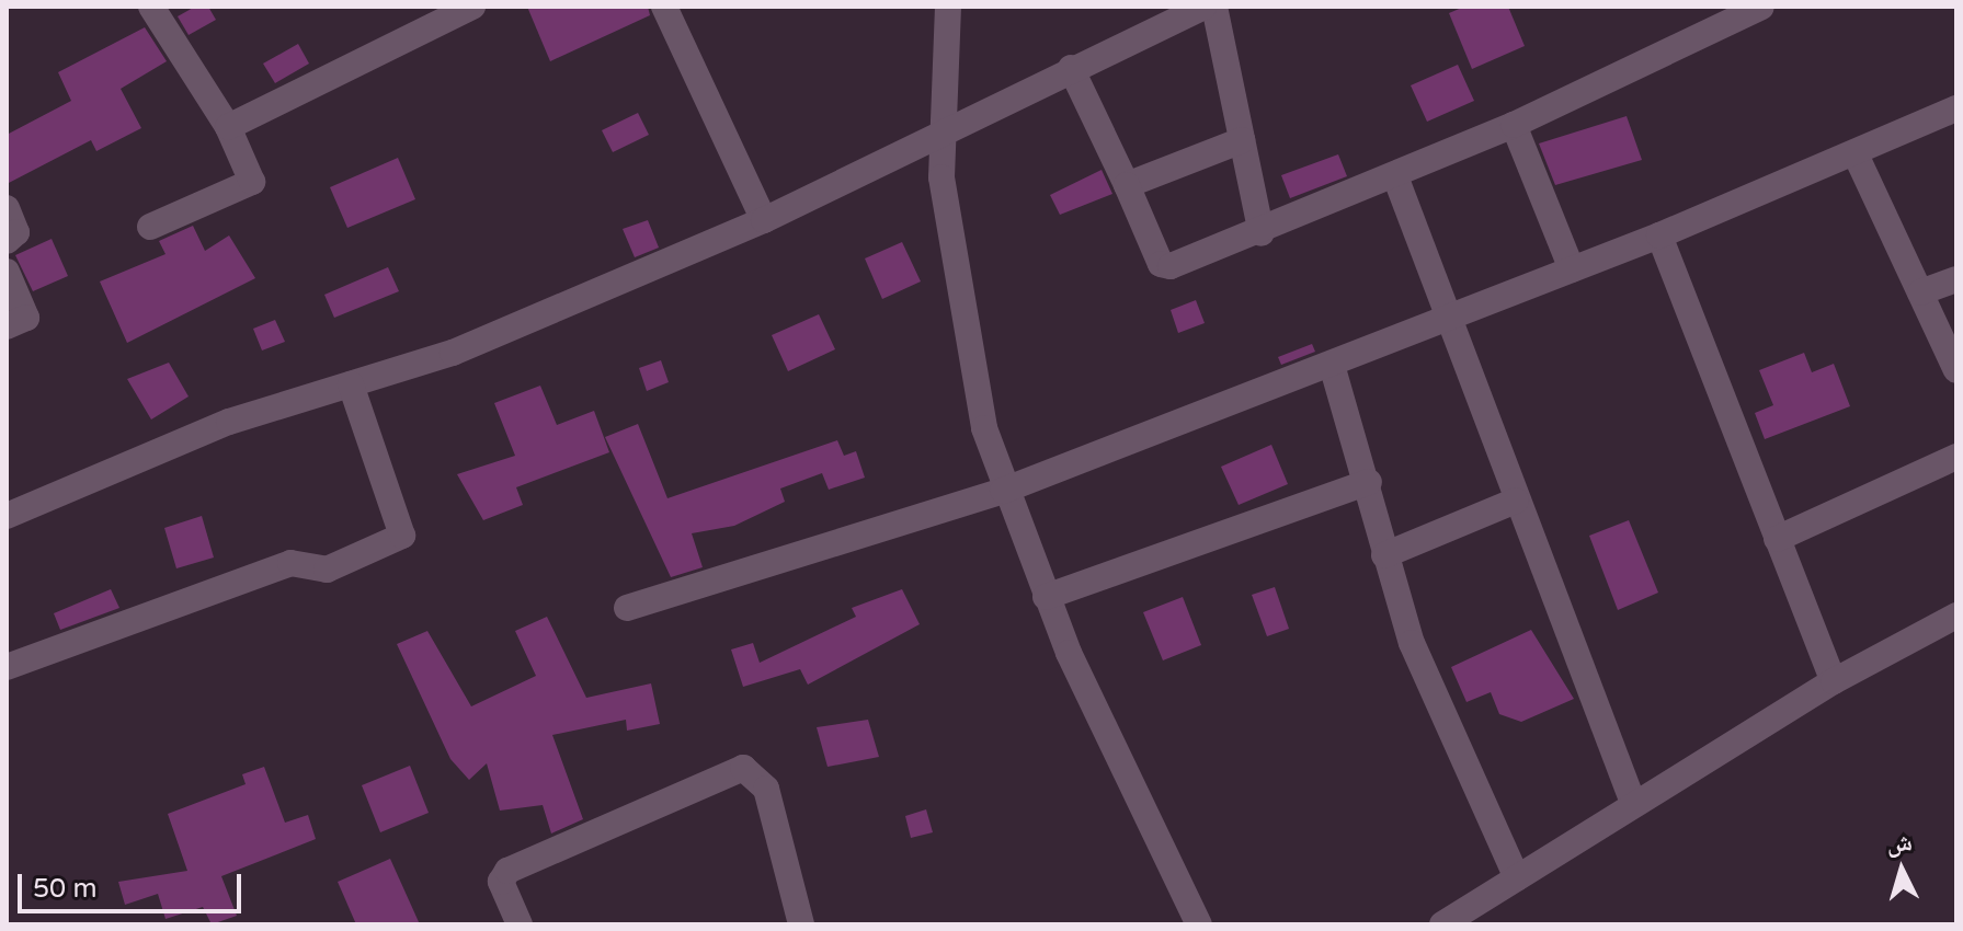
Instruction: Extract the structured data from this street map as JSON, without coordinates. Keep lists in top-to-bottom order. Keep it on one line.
{"scale_bar":"50 m","north":"top"}
